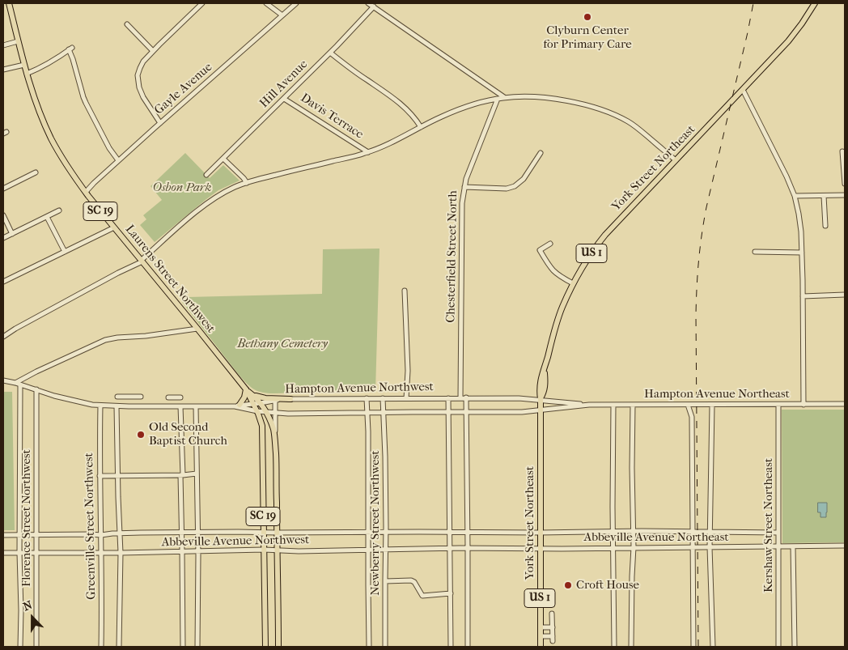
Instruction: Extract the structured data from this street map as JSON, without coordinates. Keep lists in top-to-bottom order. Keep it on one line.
{"streets":{"main road":["York Street Northeast","SC 19","US 1","Laurens Street Northwest"],"street":["Hill Avenue","Gayle Avenue","Davis Terrace","Chesterfield Street North","Hampton Avenue Northwest","Hampton Avenue Northeast","Florence Street Northwest","Newberry Street Northwest","Kershaw Street Northeast","Greenville Street Northwest","Abbeville Avenue Northeast","Abbeville Avenue Northwest"]},"crossings":[["Hill Avenue","Davis Terrace"],["Gayle Avenue","Laurens Street Northwest"],["York Street Northeast","Hampton Avenue Northeast"],["York Street Northeast","Abbeville Avenue Northeast"],["Chesterfield Street North","Hampton Avenue Northwest"],["Chesterfield Street North","Hampton Avenue Northeast"],["Laurens Street Northwest","Hampton Avenue Northwest"],["Laurens Street Northwest","Abbeville Avenue Northwest"],["Hampton Avenue Northwest","Hampton Avenue Northeast"],["Hampton Avenue Northwest","Florence Street Northwest"],["Hampton Avenue Northwest","Newberry Street Northwest"],["Hampton Avenue Northwest","Greenville Street Northwest"],["Hampton Avenue Northeast","Kershaw Street Northeast"],["Florence Street Northwest","Abbeville Avenue Northwest"],["Newberry Street Northwest","Abbeville Avenue Northwest"],["Kershaw Street Northeast","Abbeville Avenue Northeast"],["Greenville Street Northwest","Abbeville Avenue Northwest"],["Abbeville Avenue Northeast","Abbeville Avenue Northwest"]],"parks":["Osbon Park","Bethany Cemetery"],"places":["Clyburn Center for Primary Care","Old Second Baptist Church","Croft House"],"north":"top"}
